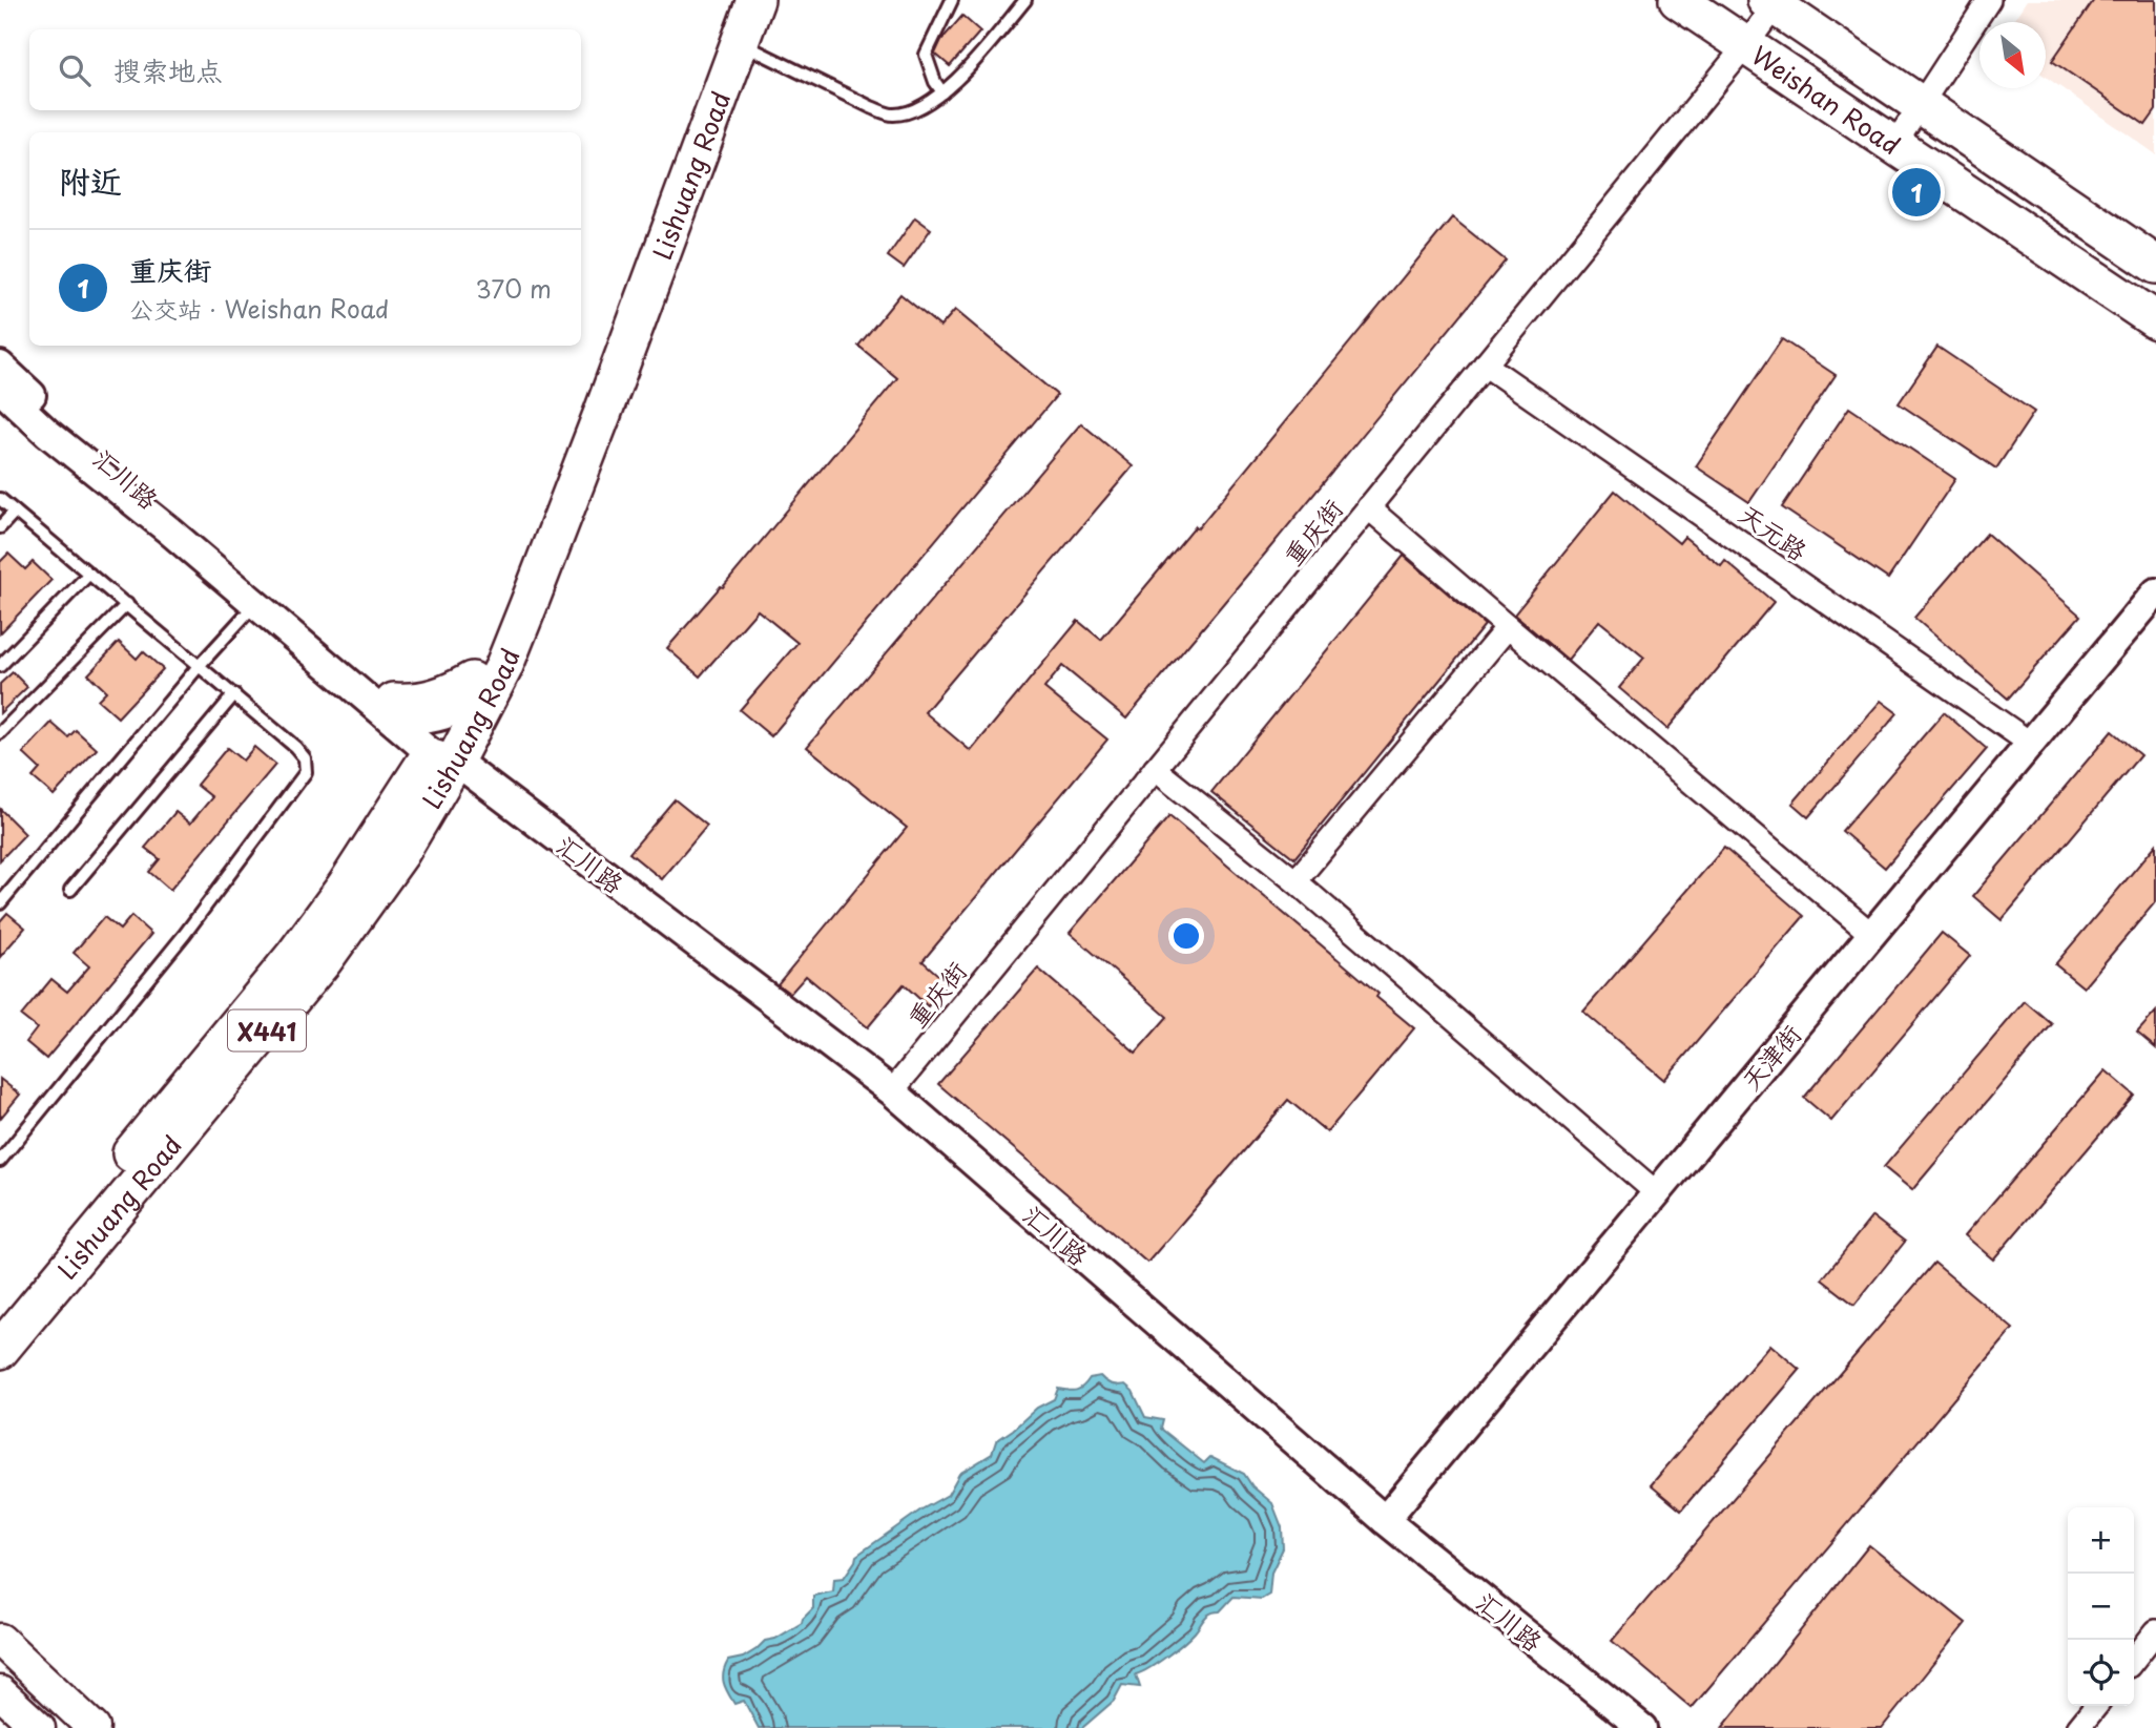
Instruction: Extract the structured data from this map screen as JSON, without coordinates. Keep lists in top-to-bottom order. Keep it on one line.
{"streets":{"main road":["Weishan Road","Lishuang Road","X441"],"street":["汇川路","重庆街","天元路","天津街"]},"crossings":[["Weishan Road","重庆街"],["Lishuang Road","汇川路"],["汇川路","重庆街"],["汇川路","天津街"],["重庆街","天元路"],["天元路","天津街"]],"north":"bottom right","page":{"search":"搜索地点","heading":"附近","pins":"1","list":[{"mark":"1","name":"重庆街","note":"公交站 · Weishan Road","value":"370 m"}],"map_buttons":["+","−"]}}
